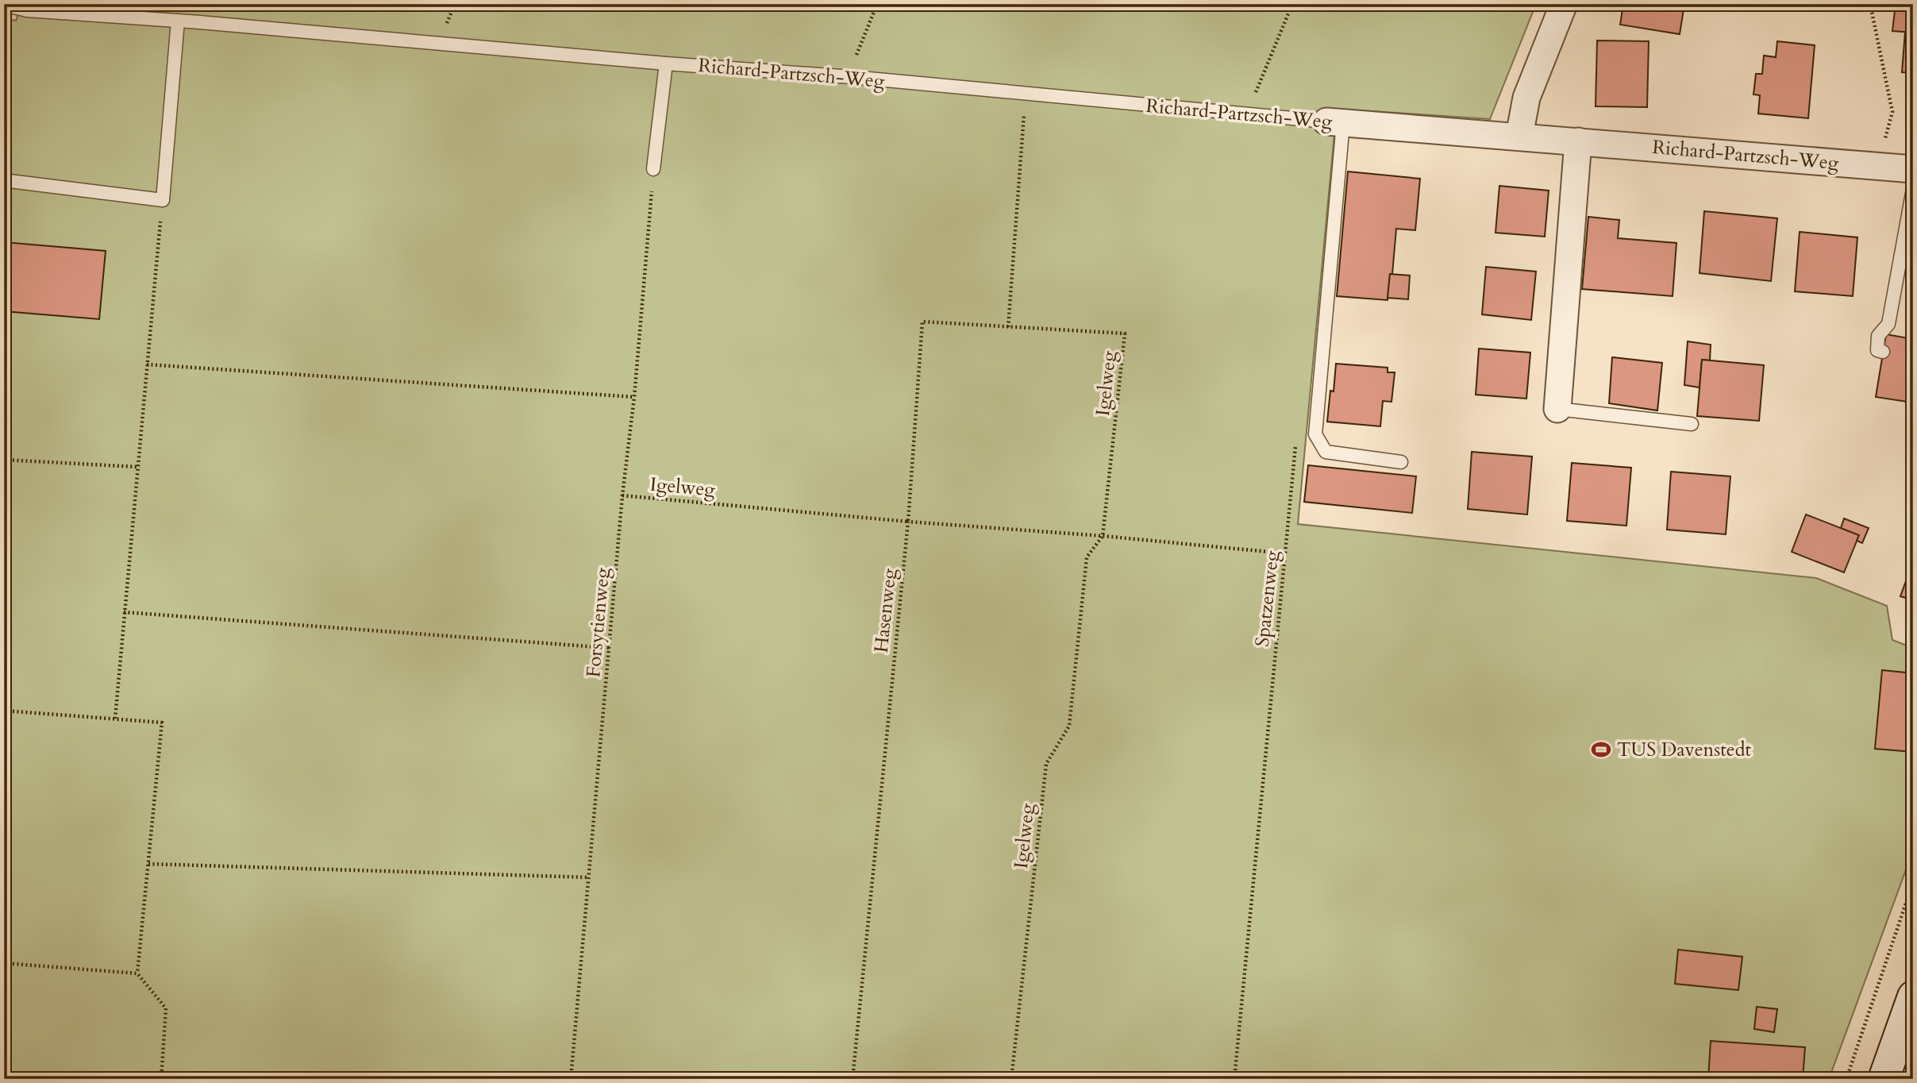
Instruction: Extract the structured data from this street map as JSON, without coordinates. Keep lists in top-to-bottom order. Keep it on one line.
{"streets":{"street":["Richard-Partzsch-Weg"],"path":["Igelweg","Spatzenweg","Hasenweg","Forsytienweg"]},"crossings":[["Igelweg","Hasenweg"],["Igelweg","Forsytienweg"]],"places":{"sports":["TUS Davenstedt"]}}
